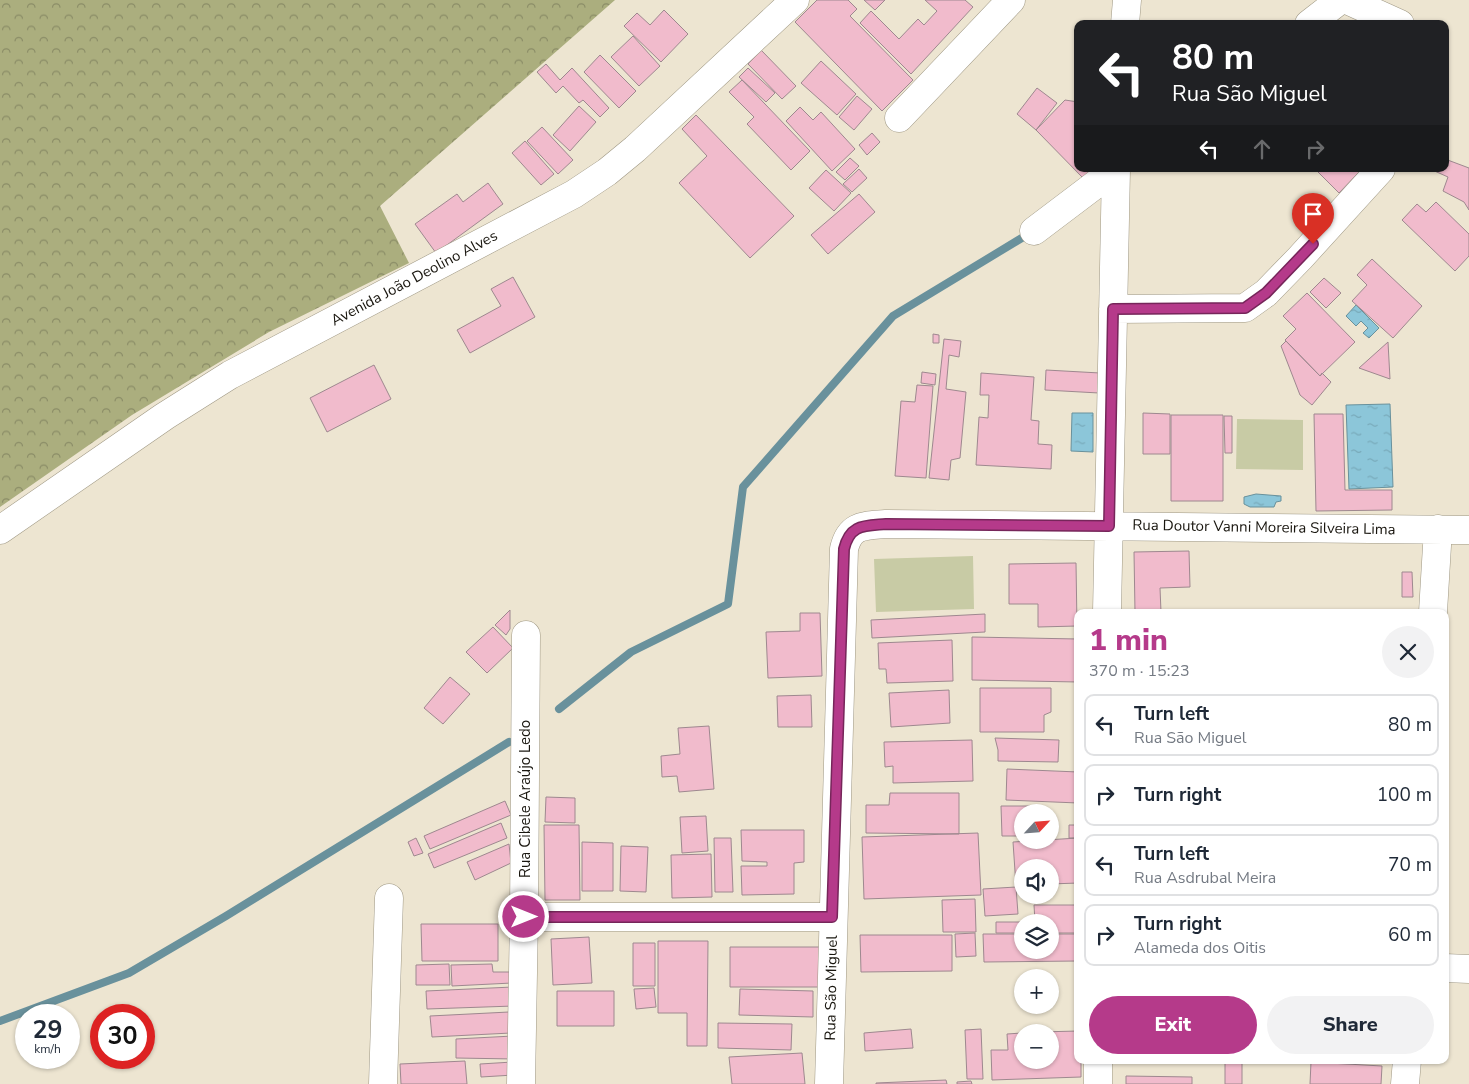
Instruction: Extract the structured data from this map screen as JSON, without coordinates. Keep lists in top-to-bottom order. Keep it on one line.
{"streets":{"street":["Avenida João Deolino Alves","Rua Doutor Vanni Moreira Silveira Lima","Rua Cibele Araújo Ledo","Rua São Miguel"]},"crossings":[["Rua Doutor Vanni Moreira Silveira Lima","Rua São Miguel"]],"north":"top right","page":{"turn":["80 m","Rua São Miguel"],"heading":["1 min","370 m · 15:23"],"list":[{"name":"Turn left","note":"Rua São Miguel","value":"80 m"},{"name":"Turn right","value":"100 m"},{"name":"Turn left","note":"Rua Asdrubal Meira","value":"70 m"},{"name":"Turn right","note":"Alameda dos Oitis","value":"60 m"}],"map_buttons":["+","−"],"buttons":["Exit","Share"],"speed":"29 km/h","limit":"30"}}
